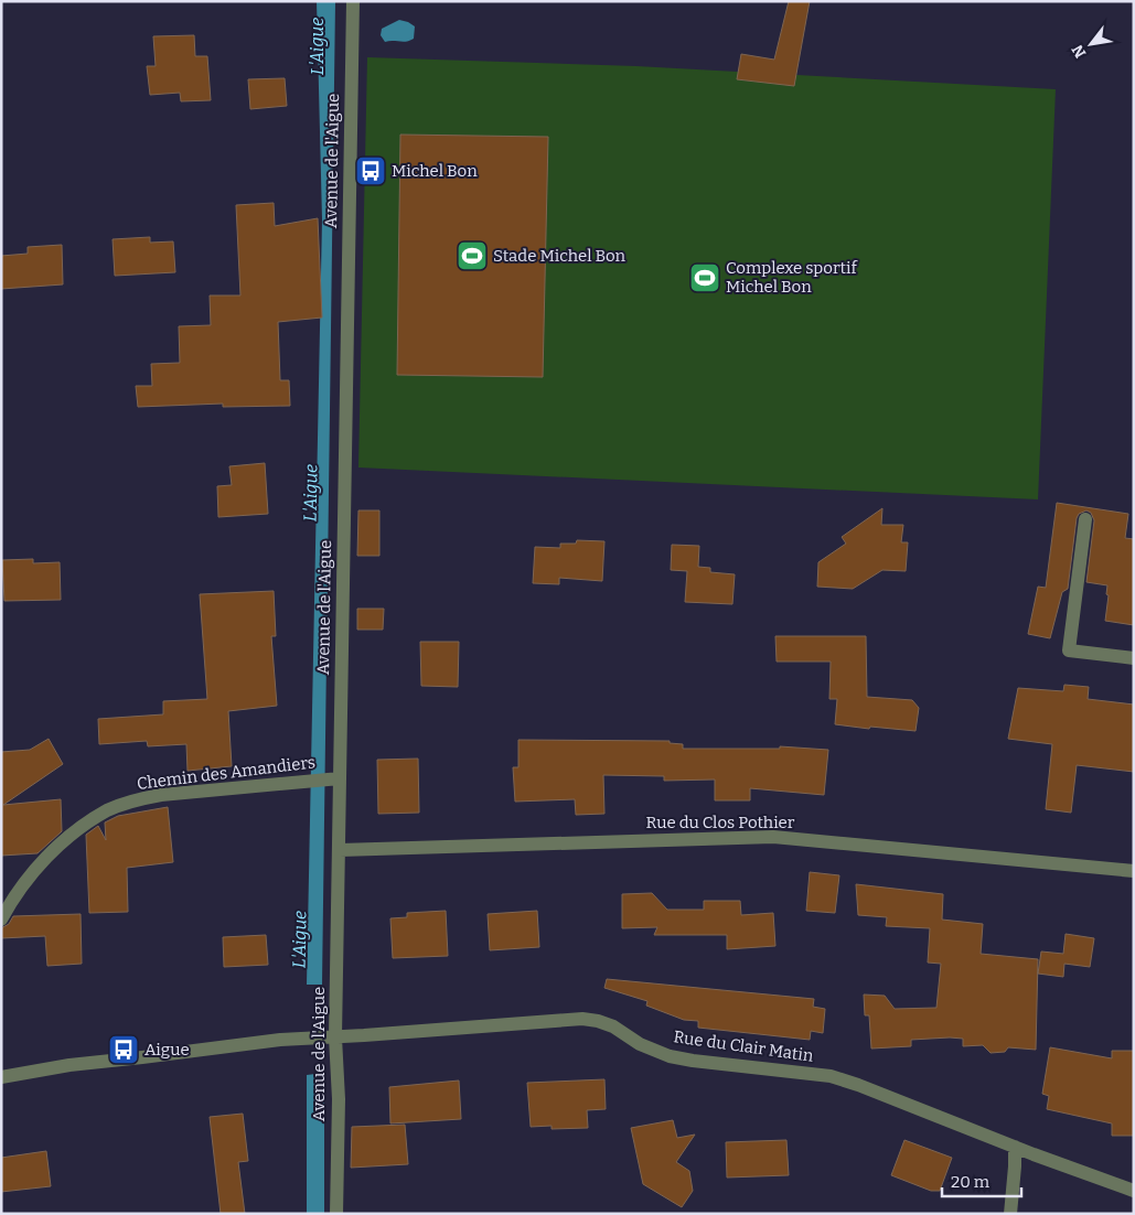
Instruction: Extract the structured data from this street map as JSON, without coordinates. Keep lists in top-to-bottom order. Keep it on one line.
{"streets":{"street":["Avenue de l'Aigue","Chemin des Amandiers","Rue du Clos Pothier","Rue du Clair Matin"]},"crossings":[["Avenue de l'Aigue","Chemin des Amandiers"],["Avenue de l'Aigue","Rue du Clos Pothier"],["Avenue de l'Aigue","Rue du Clair Matin"]],"water":["L'Aigue"],"places":{"bus stop":["Michel Bon","Aigue"],"sports":["Stade Michel Bon","Complexe sportif Michel Bon"]},"scale_bar":"20 m","north":"bottom left"}
